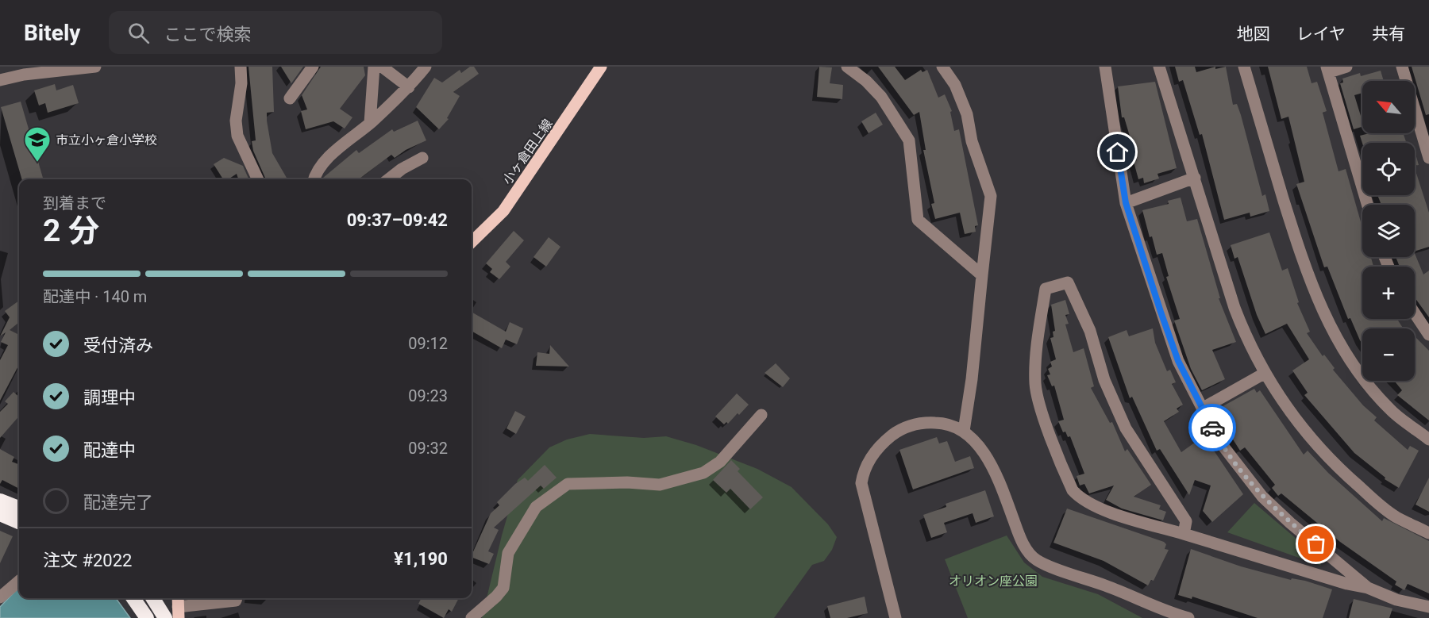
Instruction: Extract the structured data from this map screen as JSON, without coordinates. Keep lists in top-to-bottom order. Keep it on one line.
{"streets":{"main road":["小ヶ倉田上線"]},"parks":["オリオン座公園"],"places":{"school or university":["市立小ヶ倉小学校"]},"north":"top left","page":{"header":"Bitely","search":"ここで検索","nav":["地図","レイヤ","共有"],"map_buttons":["+","−"],"heading":["2 分","到着まで","09:37–09:42"],"panel":["注文 #2022","¥1,190"],"bar":"配達中 · 140 m","list":[["受付済み","09:12"],["調理中","09:23"],["配達中","09:32"],"配達完了"]}}
